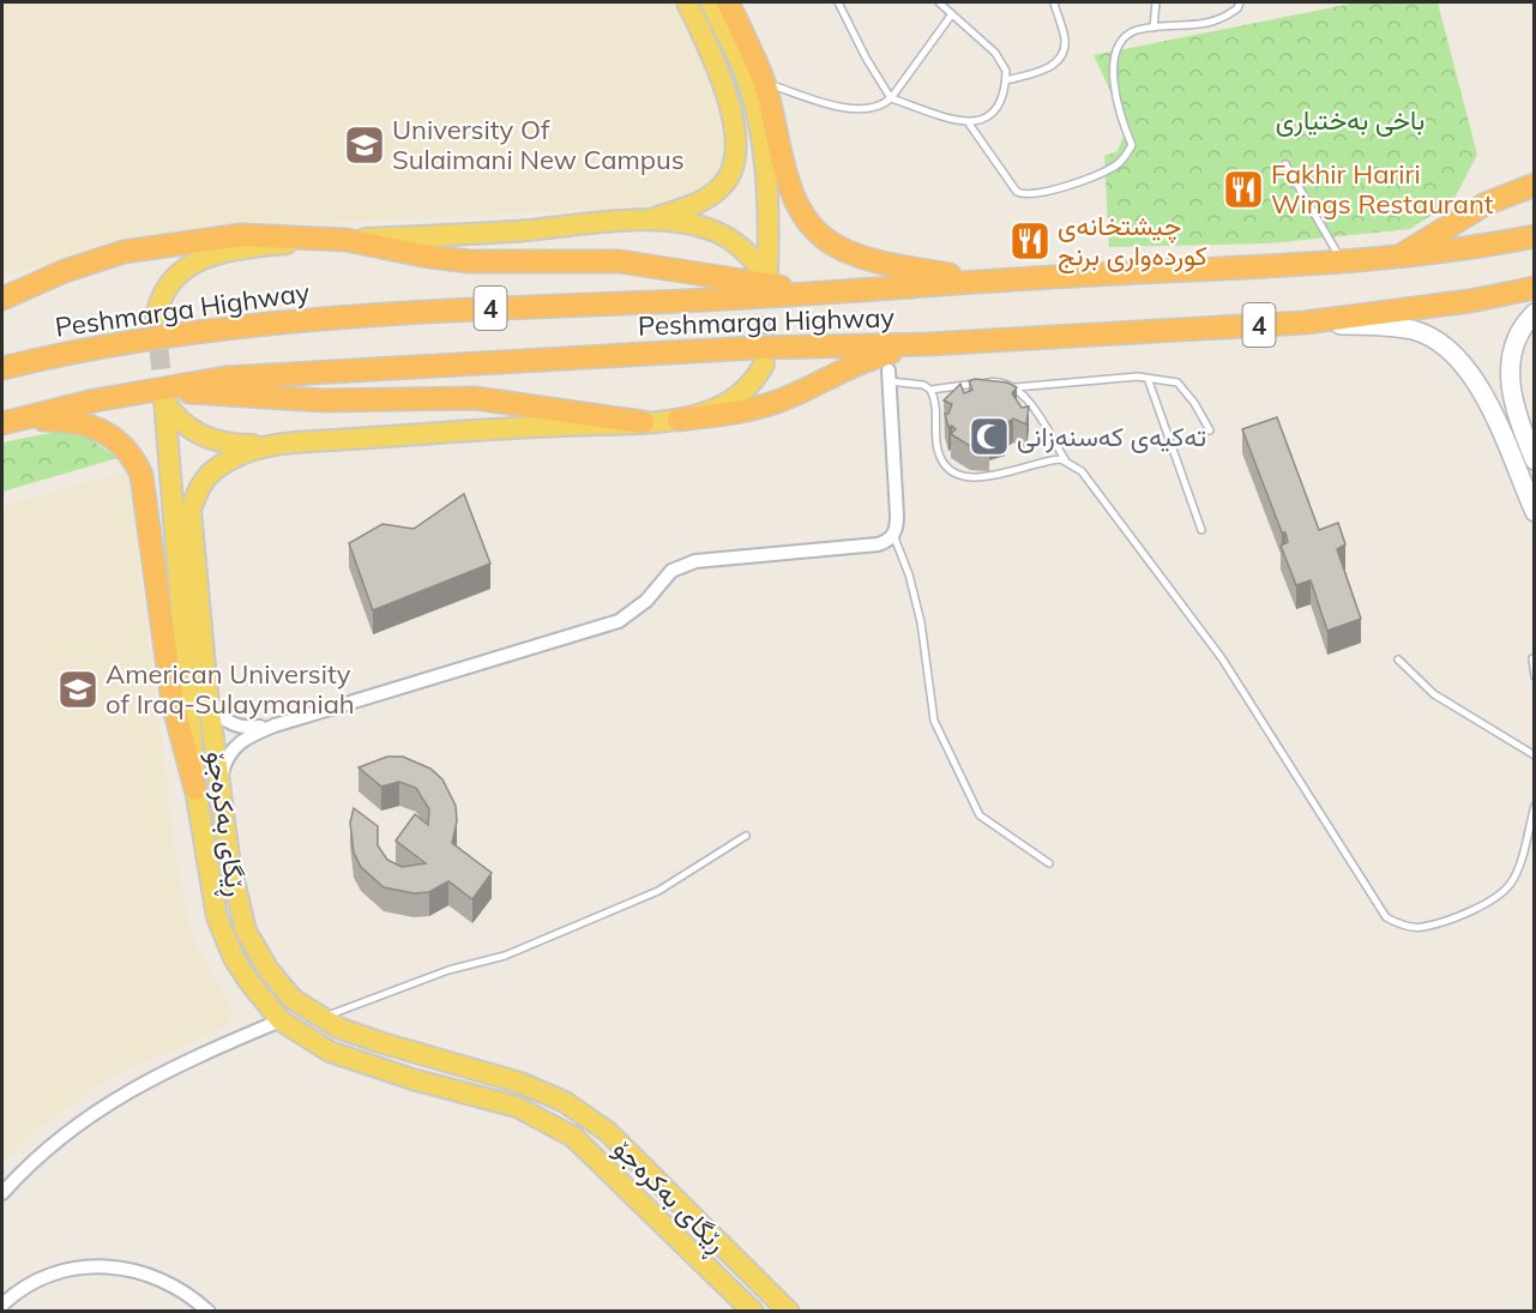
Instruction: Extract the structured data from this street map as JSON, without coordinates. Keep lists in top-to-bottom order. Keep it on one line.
{"streets":{"highway":["4","Peshmarga Highway"],"main road":["ڕێگای بەکرەجۆ"]},"parks":["باخی بەختیاری"],"places":{"school or university":["University Of Sulaimani New Campus","American University of Iraq-Sulaymaniah"],"restaurant":["Fakhir Hariri Wings Restaurant","چيشتخانەی کوردەواری برنج"],"mosque":["تەکیەی کەسنەزانی"]}}
